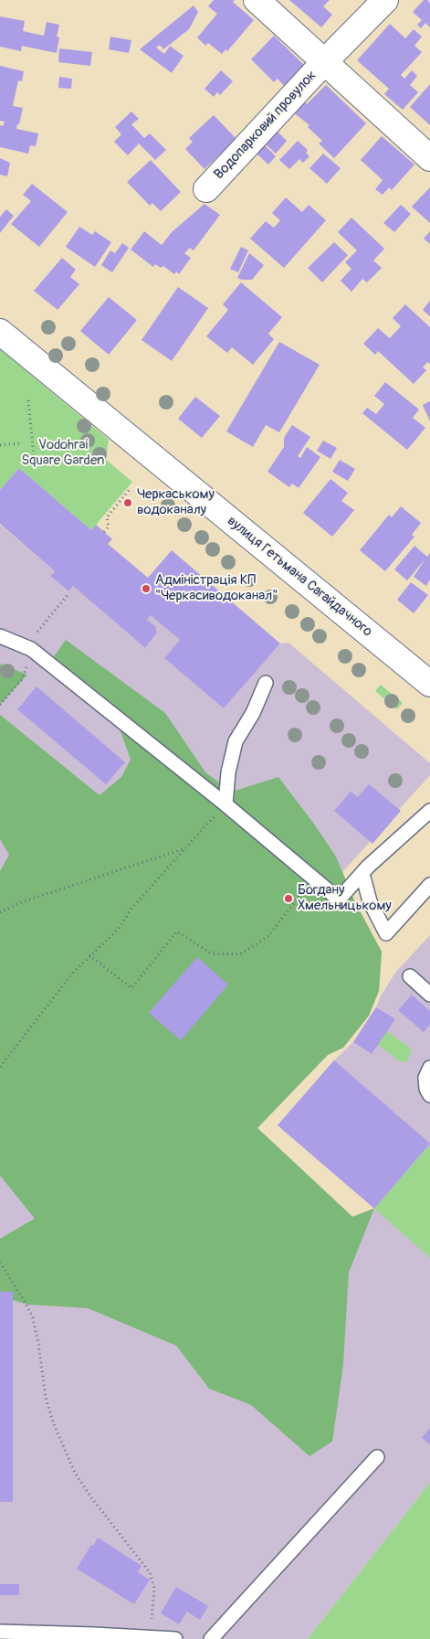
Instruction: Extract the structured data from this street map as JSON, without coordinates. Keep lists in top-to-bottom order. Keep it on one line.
{"streets":{"street":["Водопарковий провулок","вулиця Гетьмана Сагайдачного"]},"parks":["Vodohrai Square Garden"],"places":["Черкаському водоканалу","Адміністрація КП \"Черкасиводоканал\"","Богдану Хмельницькому"]}
